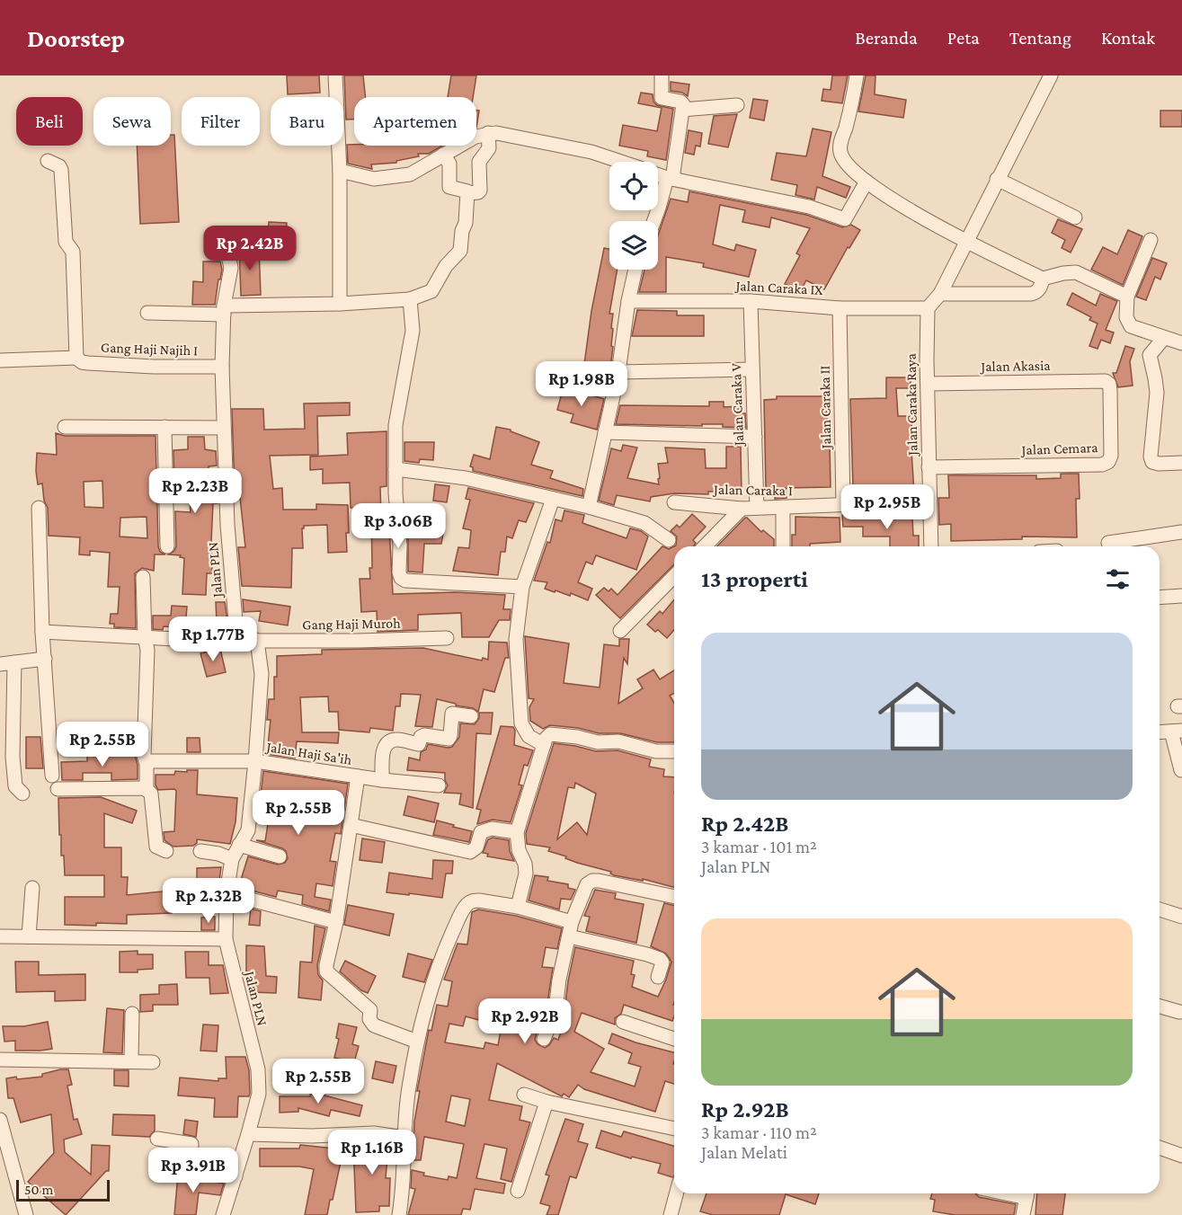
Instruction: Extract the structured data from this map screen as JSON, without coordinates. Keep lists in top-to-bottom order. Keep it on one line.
{"streets":{"street":["Jalan Caraka IX","Gang Haji Najih I","Jalan Akasia","Jalan Caraka V","Jalan Caraka Raya","Jalan Caraka II","Jalan Cemara","Jalan Caraka I","Jalan PLN","Gang Haji Muroh","Jalan Haji Sa'ih"]},"crossings":[["Jalan Caraka IX","Jalan Caraka V"],["Jalan Caraka IX","Jalan Caraka Raya"],["Jalan Caraka IX","Jalan Caraka II"],["Gang Haji Najih I","Jalan PLN"],["Jalan Akasia","Jalan Caraka Raya"],["Jalan Akasia","Jalan Cemara"],["Jalan Caraka V","Jalan Caraka I"],["Jalan Caraka Raya","Jalan Cemara"],["Jalan Caraka Raya","Jalan Caraka I"],["Jalan Caraka II","Jalan Caraka I"],["Jalan PLN","Gang Haji Muroh"],["Jalan PLN","Jalan Haji Sa'ih"]],"scale_bar":"50 m","page":{"header":"Doorstep","nav":["Beranda","Peta","Tentang","Kontak"],"chip":["Beli","Sewa","Filter","Baru","Apartemen"],"price":["Rp 2.42B","Rp 1.98B","Rp 2.23B","Rp 2.95B","Rp 3.06B","Rp 1.77B","Rp 2.55B","Rp 2.55B","Rp 2.32B","Rp 2.92B","Rp 2.55B","Rp 1.16B","Rp 3.91B"],"heading":"13 properti","list":[{"name":"Rp 2.42B","note":"3 kamar · 101 m² · Jalan PLN"},{"name":"Rp 2.92B","note":"3 kamar · 110 m² · Jalan Melati"}],"scale":"50 m"}}
